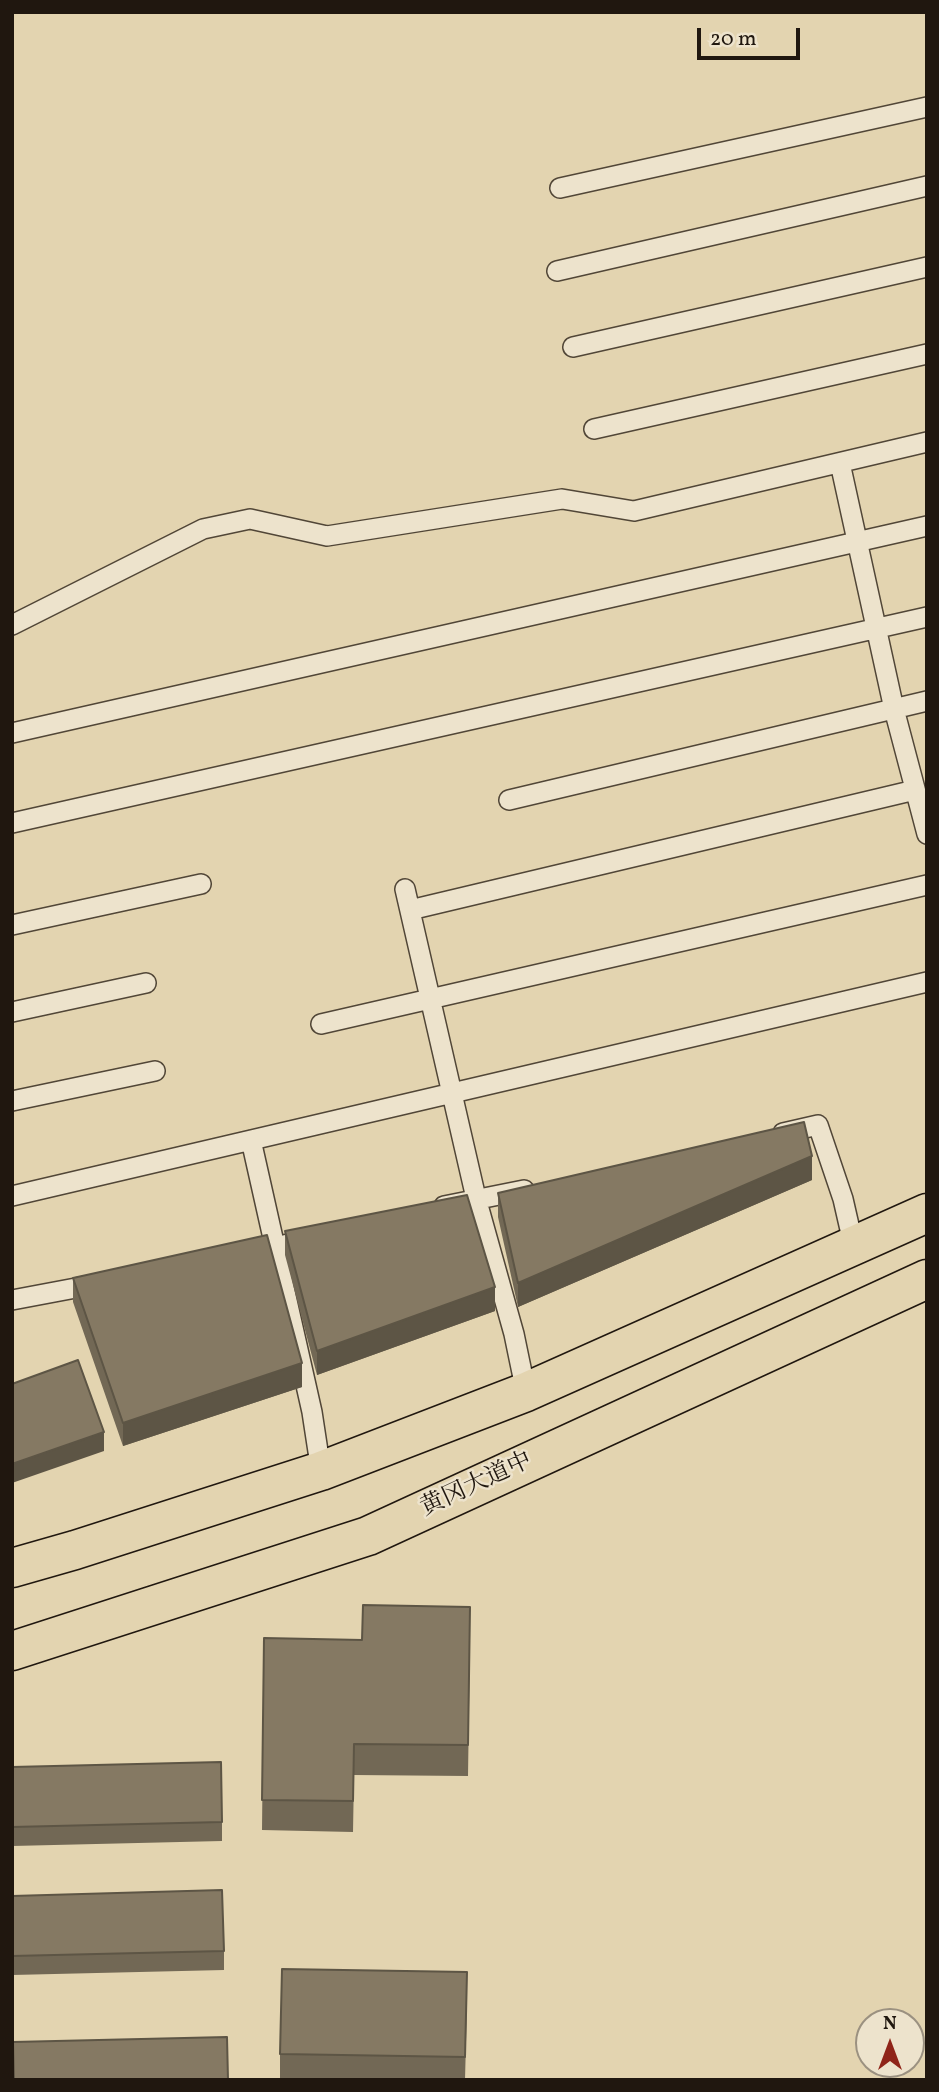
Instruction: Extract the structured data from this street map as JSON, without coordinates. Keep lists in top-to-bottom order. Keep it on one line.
{"streets":{"main road":["黄冈大道中"]},"scale_bar":"20 m","north":"top"}
